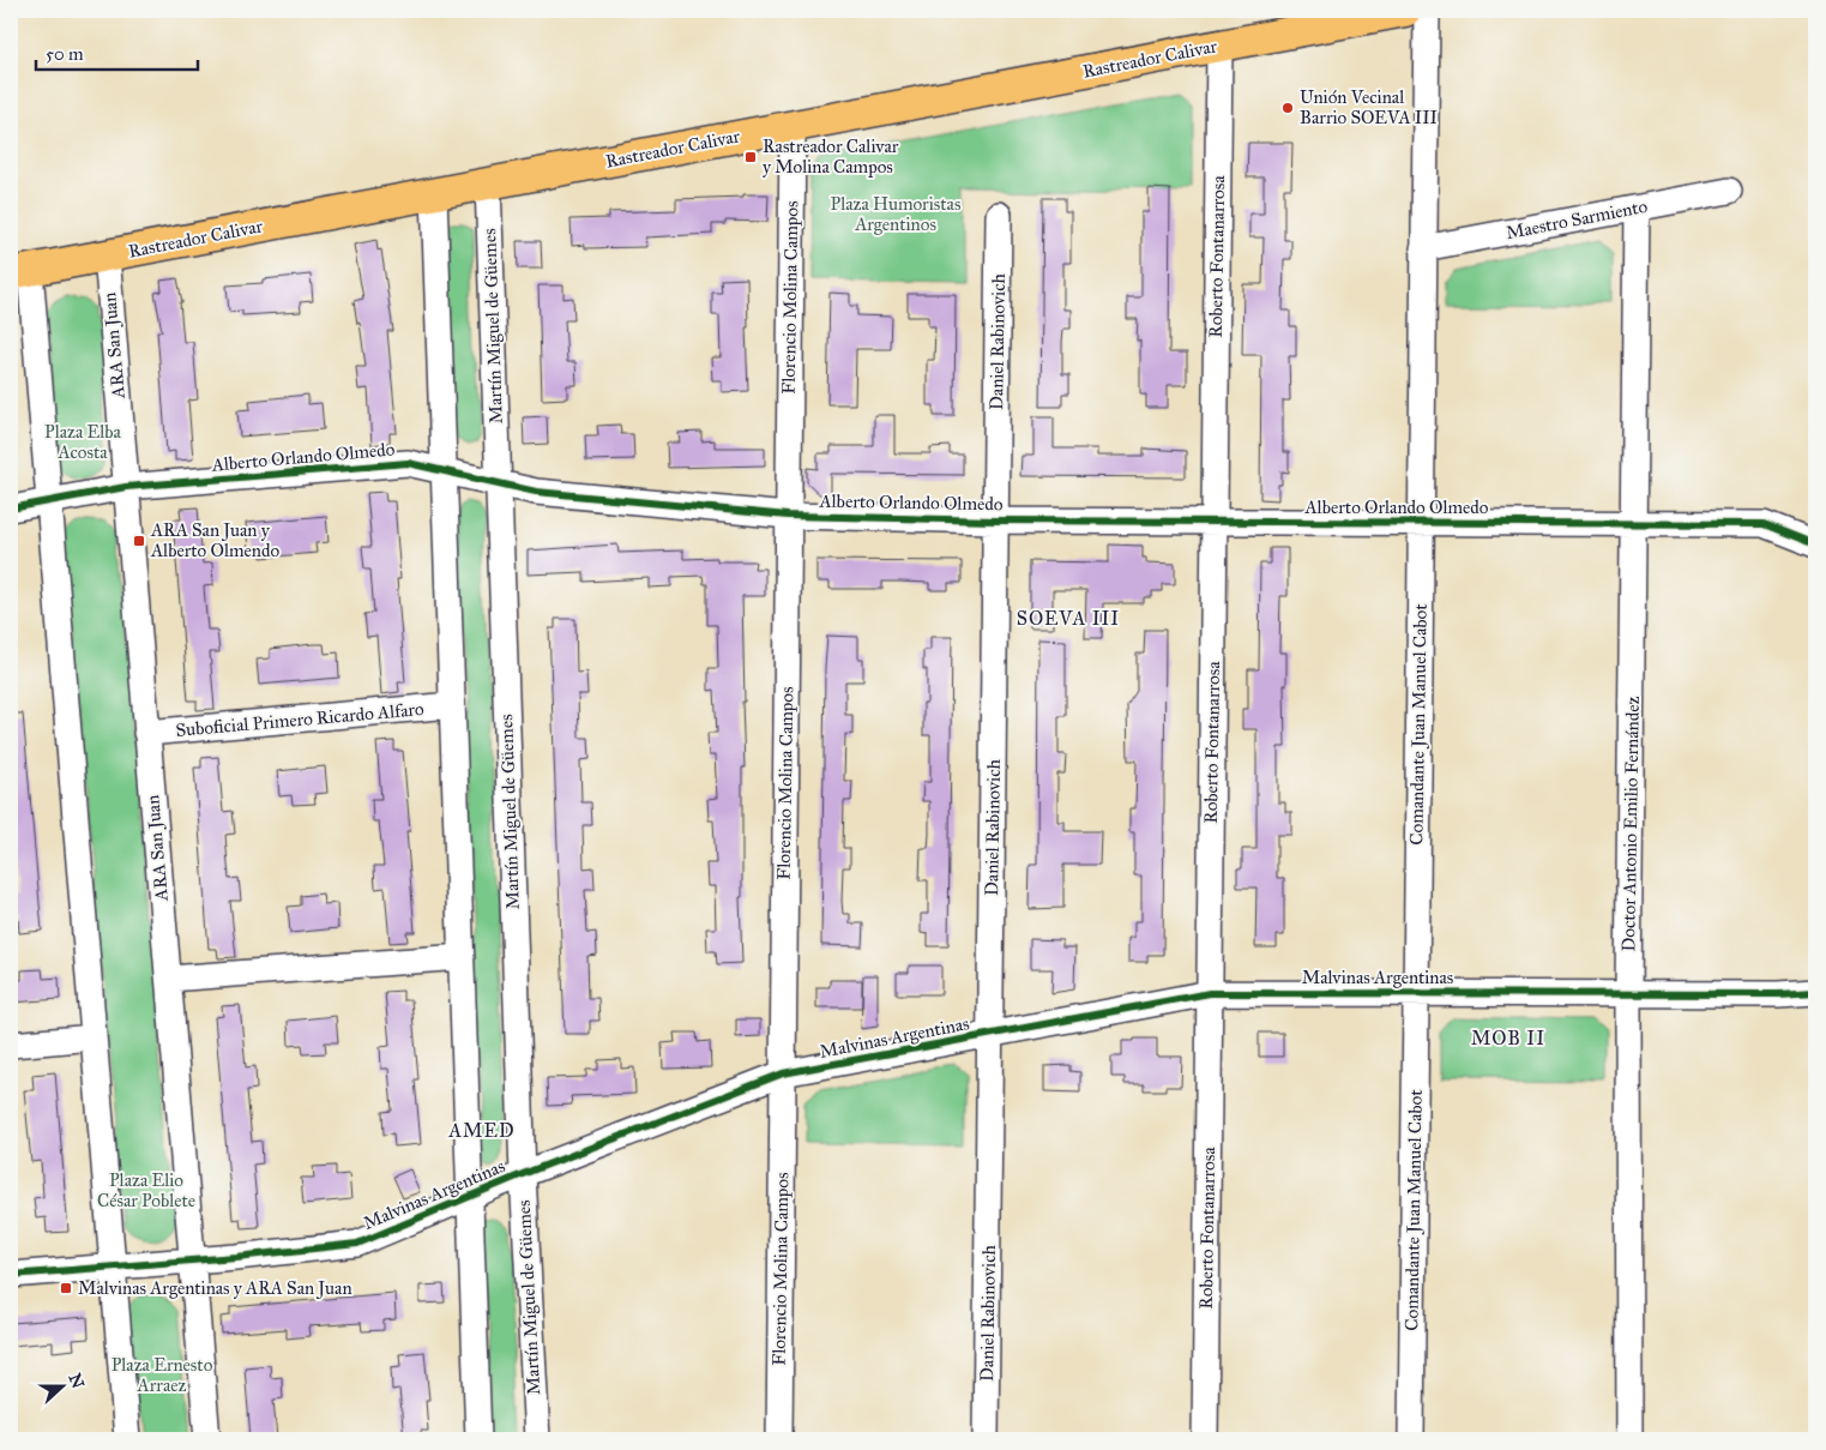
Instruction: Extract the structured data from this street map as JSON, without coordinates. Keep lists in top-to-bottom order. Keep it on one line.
{"streets":{"main road":["Rastreador Calivar"],"street":["Maestro Sarmiento","Roberto Fontanarrosa","Florencio Molina Campos","Martín Miguel de Güemes","Daniel Rabinovich","ARA San Juan","Alberto Orlando Olmedo","Suboficial Primero Ricardo Alfaro","Comandante Juan Manuel Cabot","Doctor Antonio Emilio Fernández","Malvinas Argentinas"]},"crossings":[["Rastreador Calivar","Roberto Fontanarrosa"],["Rastreador Calivar","Florencio Molina Campos"],["Rastreador Calivar","Martín Miguel de Güemes"],["Rastreador Calivar","ARA San Juan"],["Maestro Sarmiento","Comandante Juan Manuel Cabot"],["Maestro Sarmiento","Doctor Antonio Emilio Fernández"],["Roberto Fontanarrosa","Alberto Orlando Olmedo"],["Roberto Fontanarrosa","Malvinas Argentinas"],["Florencio Molina Campos","Alberto Orlando Olmedo"],["Florencio Molina Campos","Malvinas Argentinas"],["Martín Miguel de Güemes","Alberto Orlando Olmedo"],["Martín Miguel de Güemes","Malvinas Argentinas"],["Daniel Rabinovich","Alberto Orlando Olmedo"],["Daniel Rabinovich","Malvinas Argentinas"],["ARA San Juan","Alberto Orlando Olmedo"],["ARA San Juan","Suboficial Primero Ricardo Alfaro"],["ARA San Juan","Malvinas Argentinas"],["Alberto Orlando Olmedo","Comandante Juan Manuel Cabot"],["Alberto Orlando Olmedo","Doctor Antonio Emilio Fernández"],["Comandante Juan Manuel Cabot","Malvinas Argentinas"],["Doctor Antonio Emilio Fernández","Malvinas Argentinas"]],"districts":["SOEVA III","MOB II","AMED"],"parks":["Plaza Humoristas Argentinos","Plaza Elba Acosta","Plaza Elio César Poblete","Plaza Ernesto Arraez"],"places":{"other":["Unión Vecinal Barrio SOEVA III"],"transit":["Rastreador Calivar y Molina Campos","ARA San Juan y Alberto Olmendo","Malvinas Argentinas y ARA San Juan"]},"scale_bar":"50 m","north":"right"}
